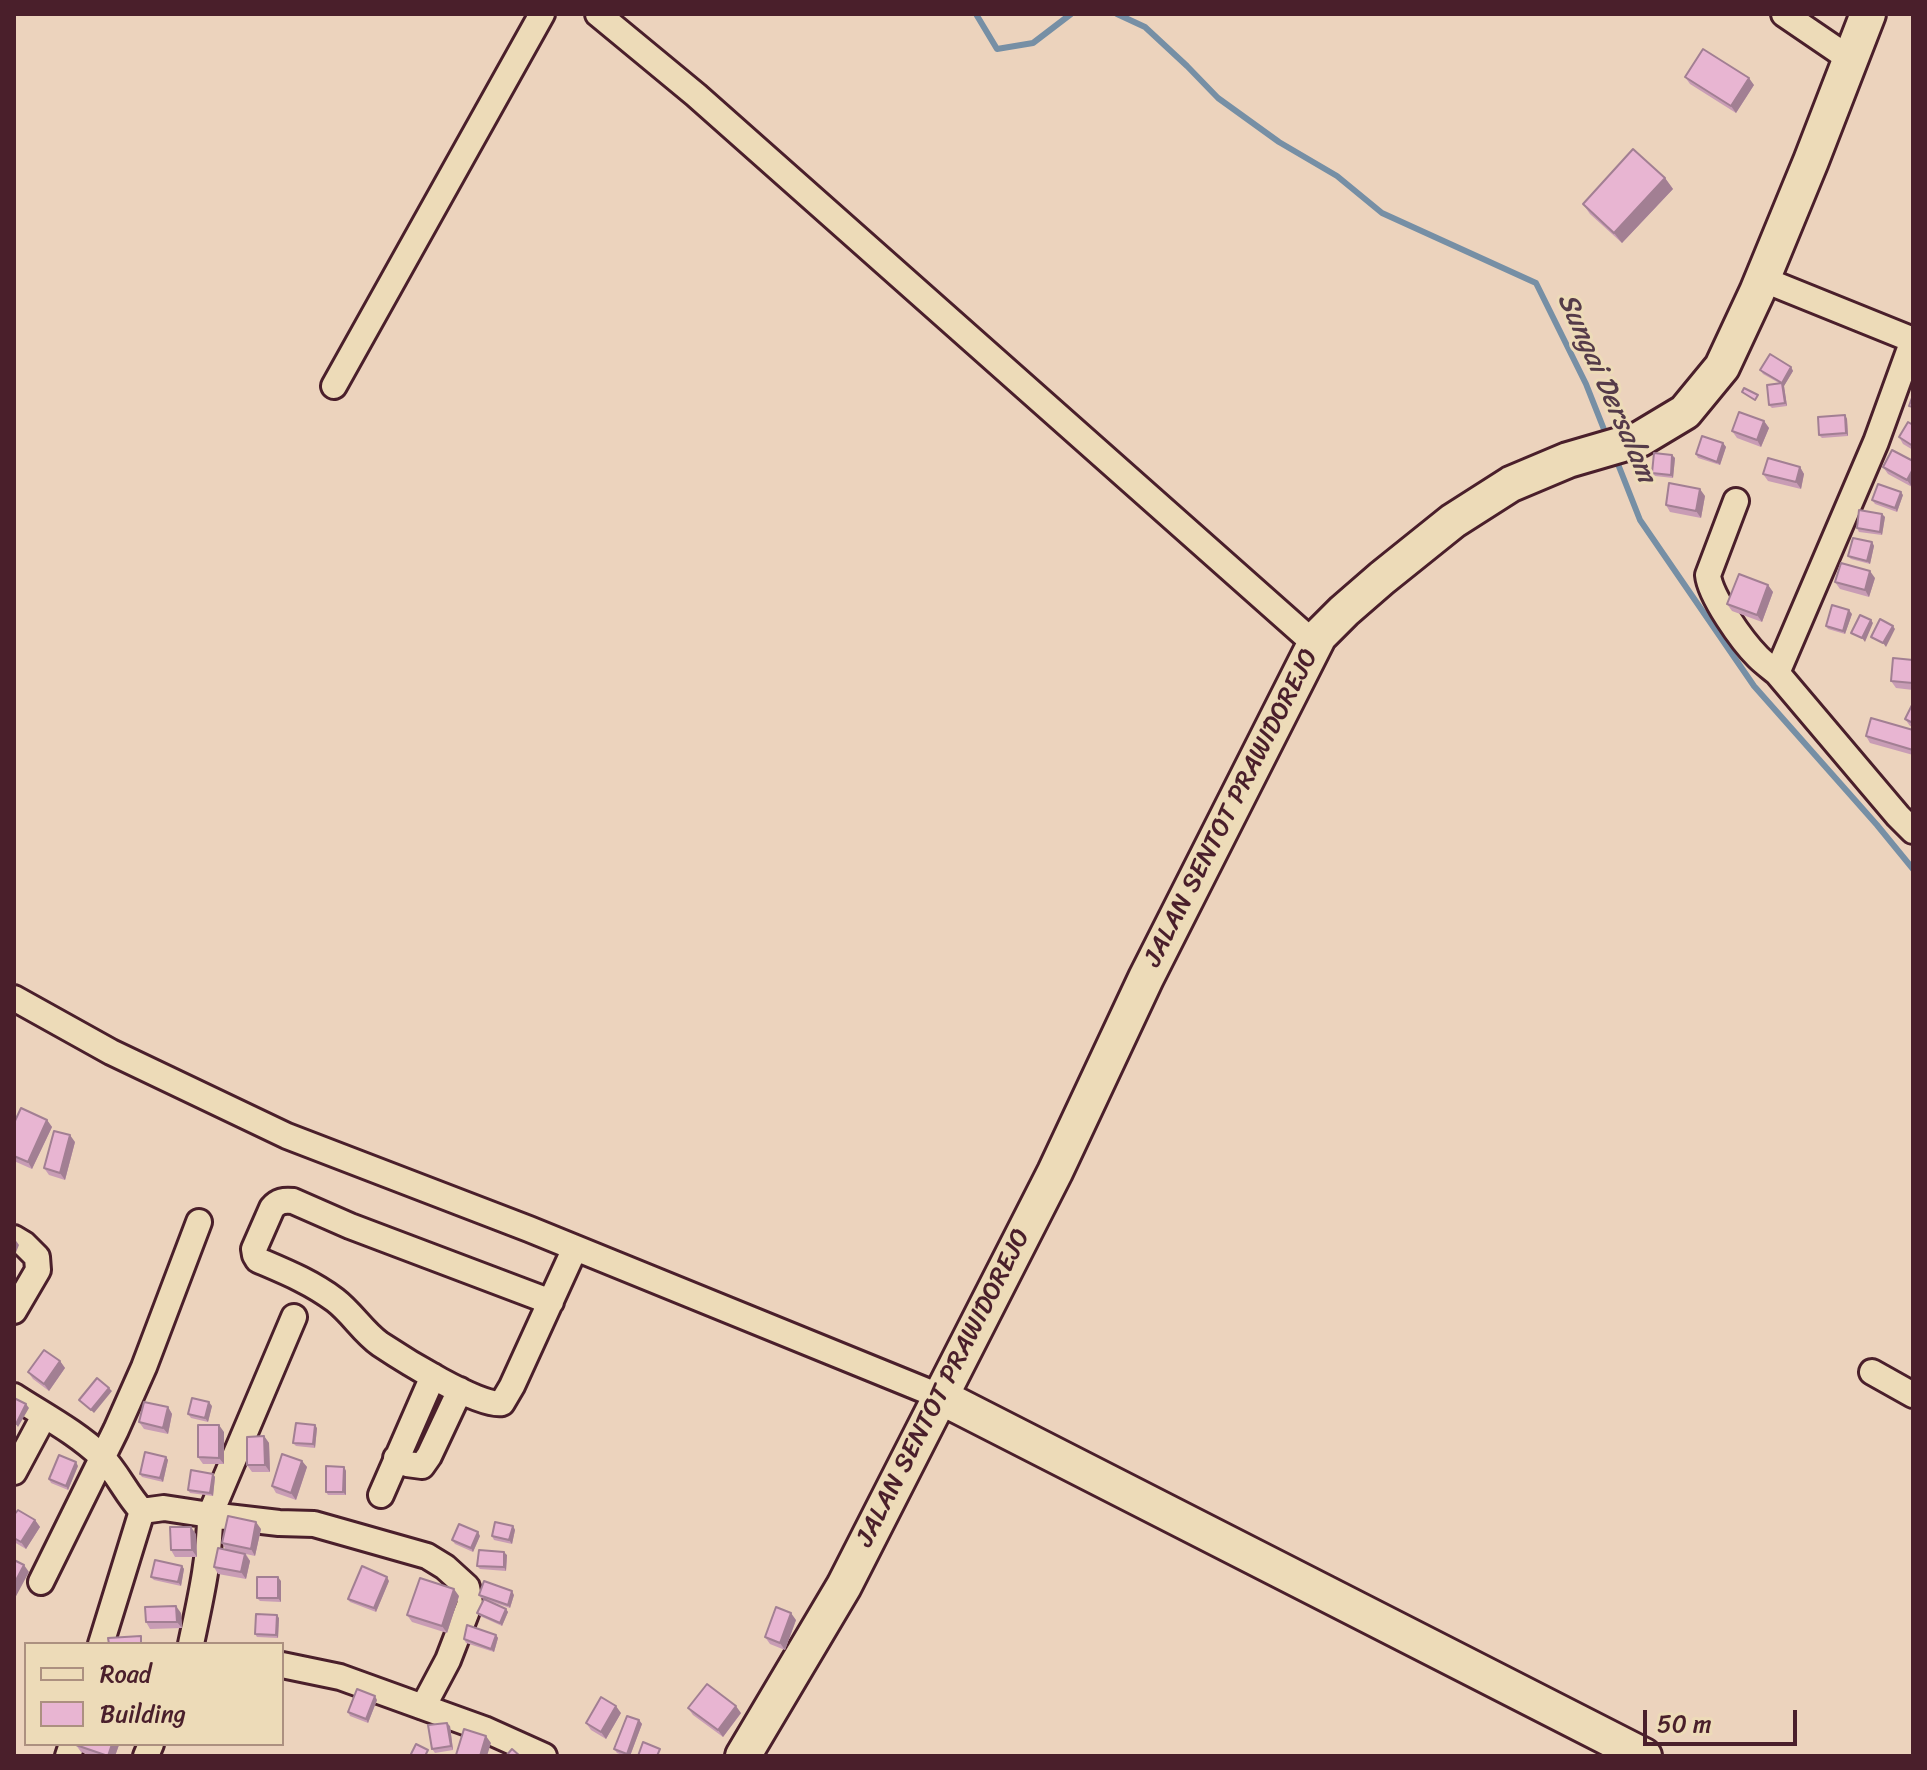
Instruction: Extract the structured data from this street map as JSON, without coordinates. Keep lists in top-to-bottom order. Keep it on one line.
{"streets":{"main road":["JALAN SENTOT PRAWIDOREJO"]},"water":["Sungai Dersalam"],"legend":["Road","Building"],"scale_bar":"50 m"}
